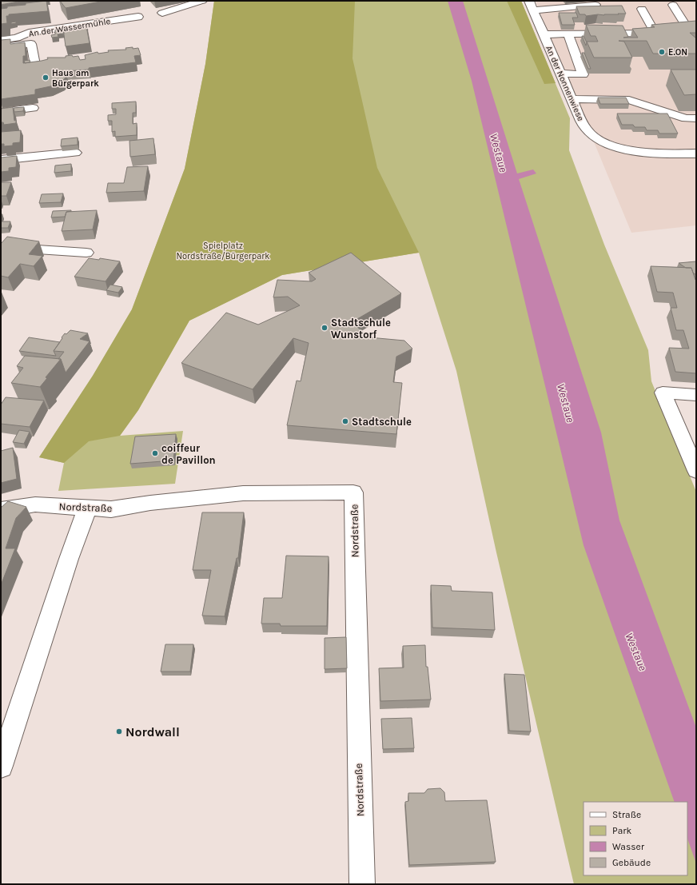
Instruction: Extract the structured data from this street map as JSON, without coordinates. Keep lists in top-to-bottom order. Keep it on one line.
{"streets":{"street":["An der Wassermühle","An der Nonnenwiese","Nordstraße"]},"water":["Westaue"],"parks":["Spielplatz Nordstraße/Bürgerpark"],"places":["E.ON","Haus am Bürgerpark","Stadtschule Wunstorf","Stadtschule","coiffeur de Pavillon","Nordwall"],"legend":["Straße","Park","Wasser","Gebäude"]}
